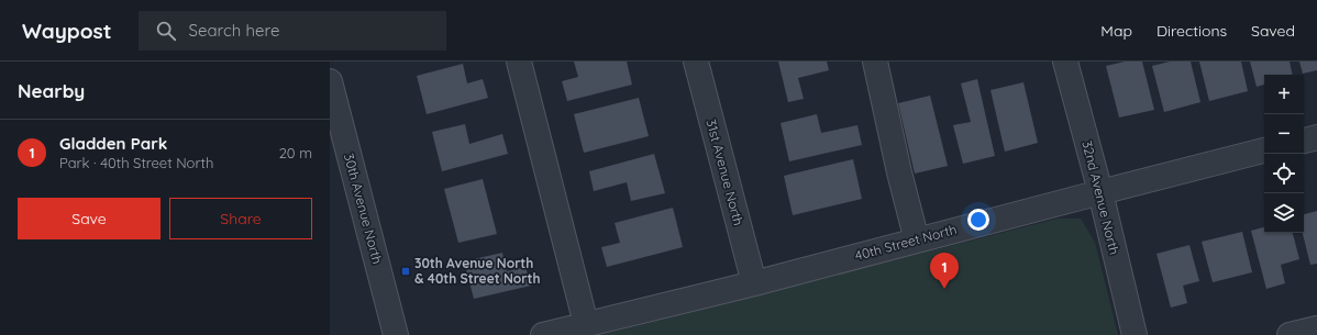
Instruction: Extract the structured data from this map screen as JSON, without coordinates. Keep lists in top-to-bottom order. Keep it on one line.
{"streets":{"street":["31st Avenue North","32nd Avenue North","30th Avenue North","40th Street North"]},"crossings":[["31st Avenue North","40th Street North"],["32nd Avenue North","40th Street North"]],"places":{"transit":["30th Avenue North & 40th Street North"]},"page":{"header":"Waypost","search":"Search here","nav":["Map","Directions","Saved"],"heading":"Nearby","map_buttons":["+","−"],"list":[{"mark":"1","name":"Gladden Park","note":"Park · 40th Street North","value":"20 m"}],"buttons":["Save","Share"],"pins":"1"}}
